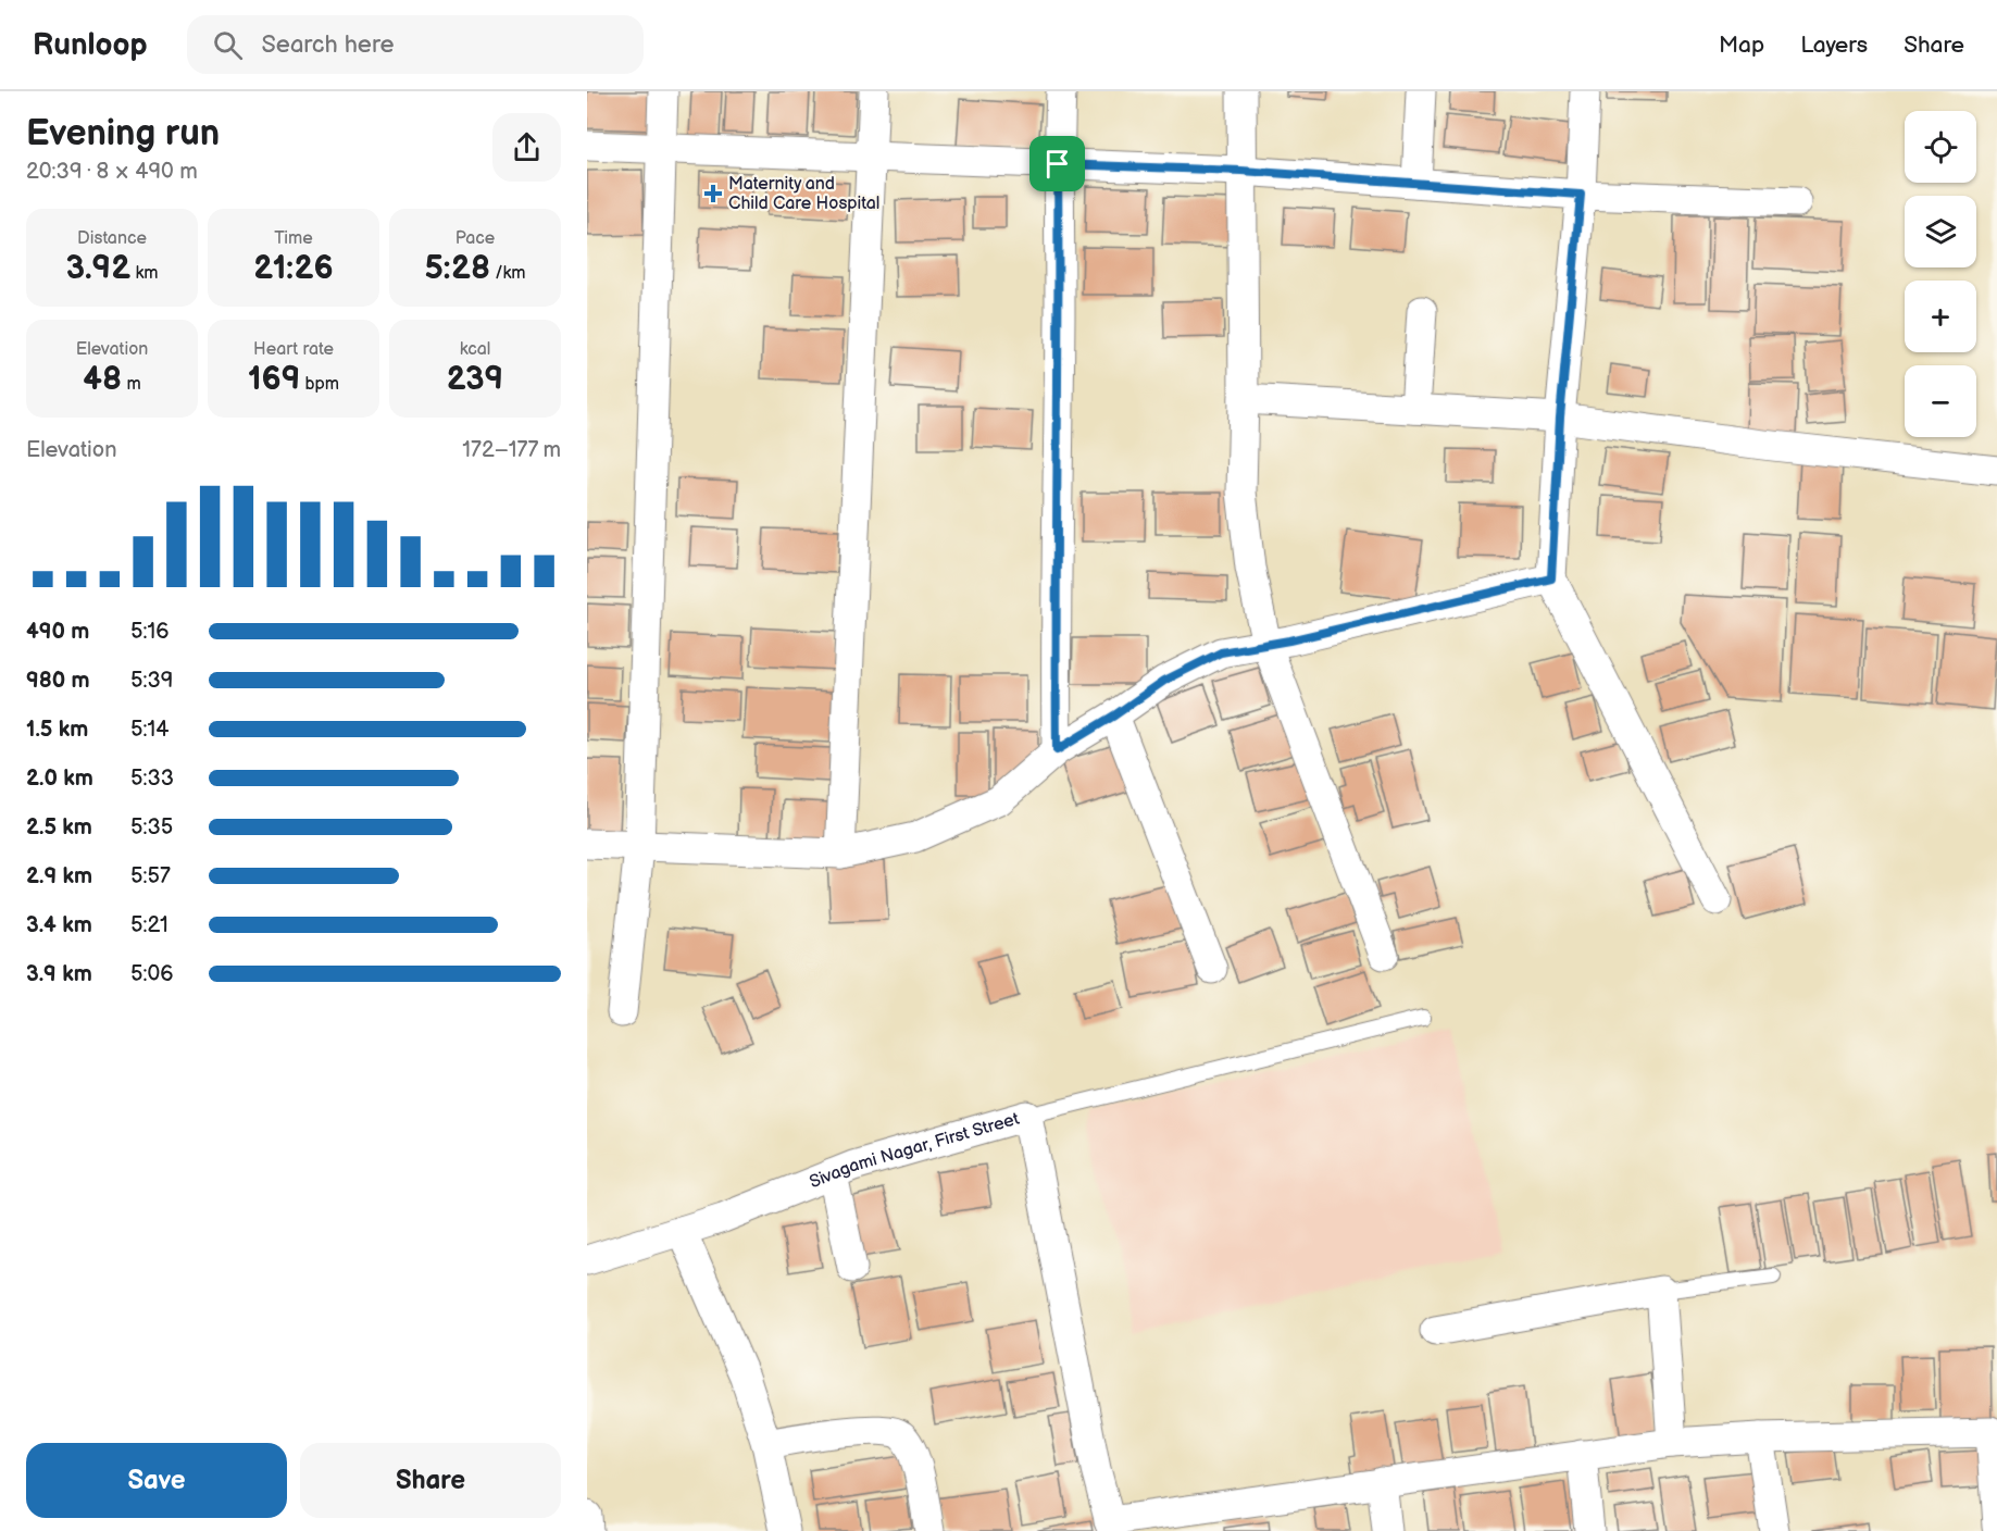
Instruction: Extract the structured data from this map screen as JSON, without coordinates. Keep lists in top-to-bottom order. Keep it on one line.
{"streets":{"street":["Sivagami Nagar, First Street"]},"places":{"health":["Maternity and Child Care Hospital"]},"page":{"header":"Runloop","search":"Search here","nav":["Map","Layers","Share"],"heading":["Evening run","20:39 · 8 × 490 m"],"map_buttons":["+","−"],"stats":[["Distance","3.92 km"],["Time","21:26"],["Pace","5:28 /km"],["Elevation","48 m"],["Heart rate","169 bpm"],["kcal","239"]],"chart":["Elevation","172–177 m"],"list":[{"name":"490 m","note":"5:16"},{"name":"980 m","note":"5:39"},{"name":"1.5 km","note":"5:14"},{"name":"2.0 km","note":"5:33"},{"name":"2.5 km","note":"5:35"},{"name":"2.9 km","note":"5:57"},{"name":"3.4 km","note":"5:21"},{"name":"3.9 km","note":"5:06"}],"buttons":["Save","Share"]}}
